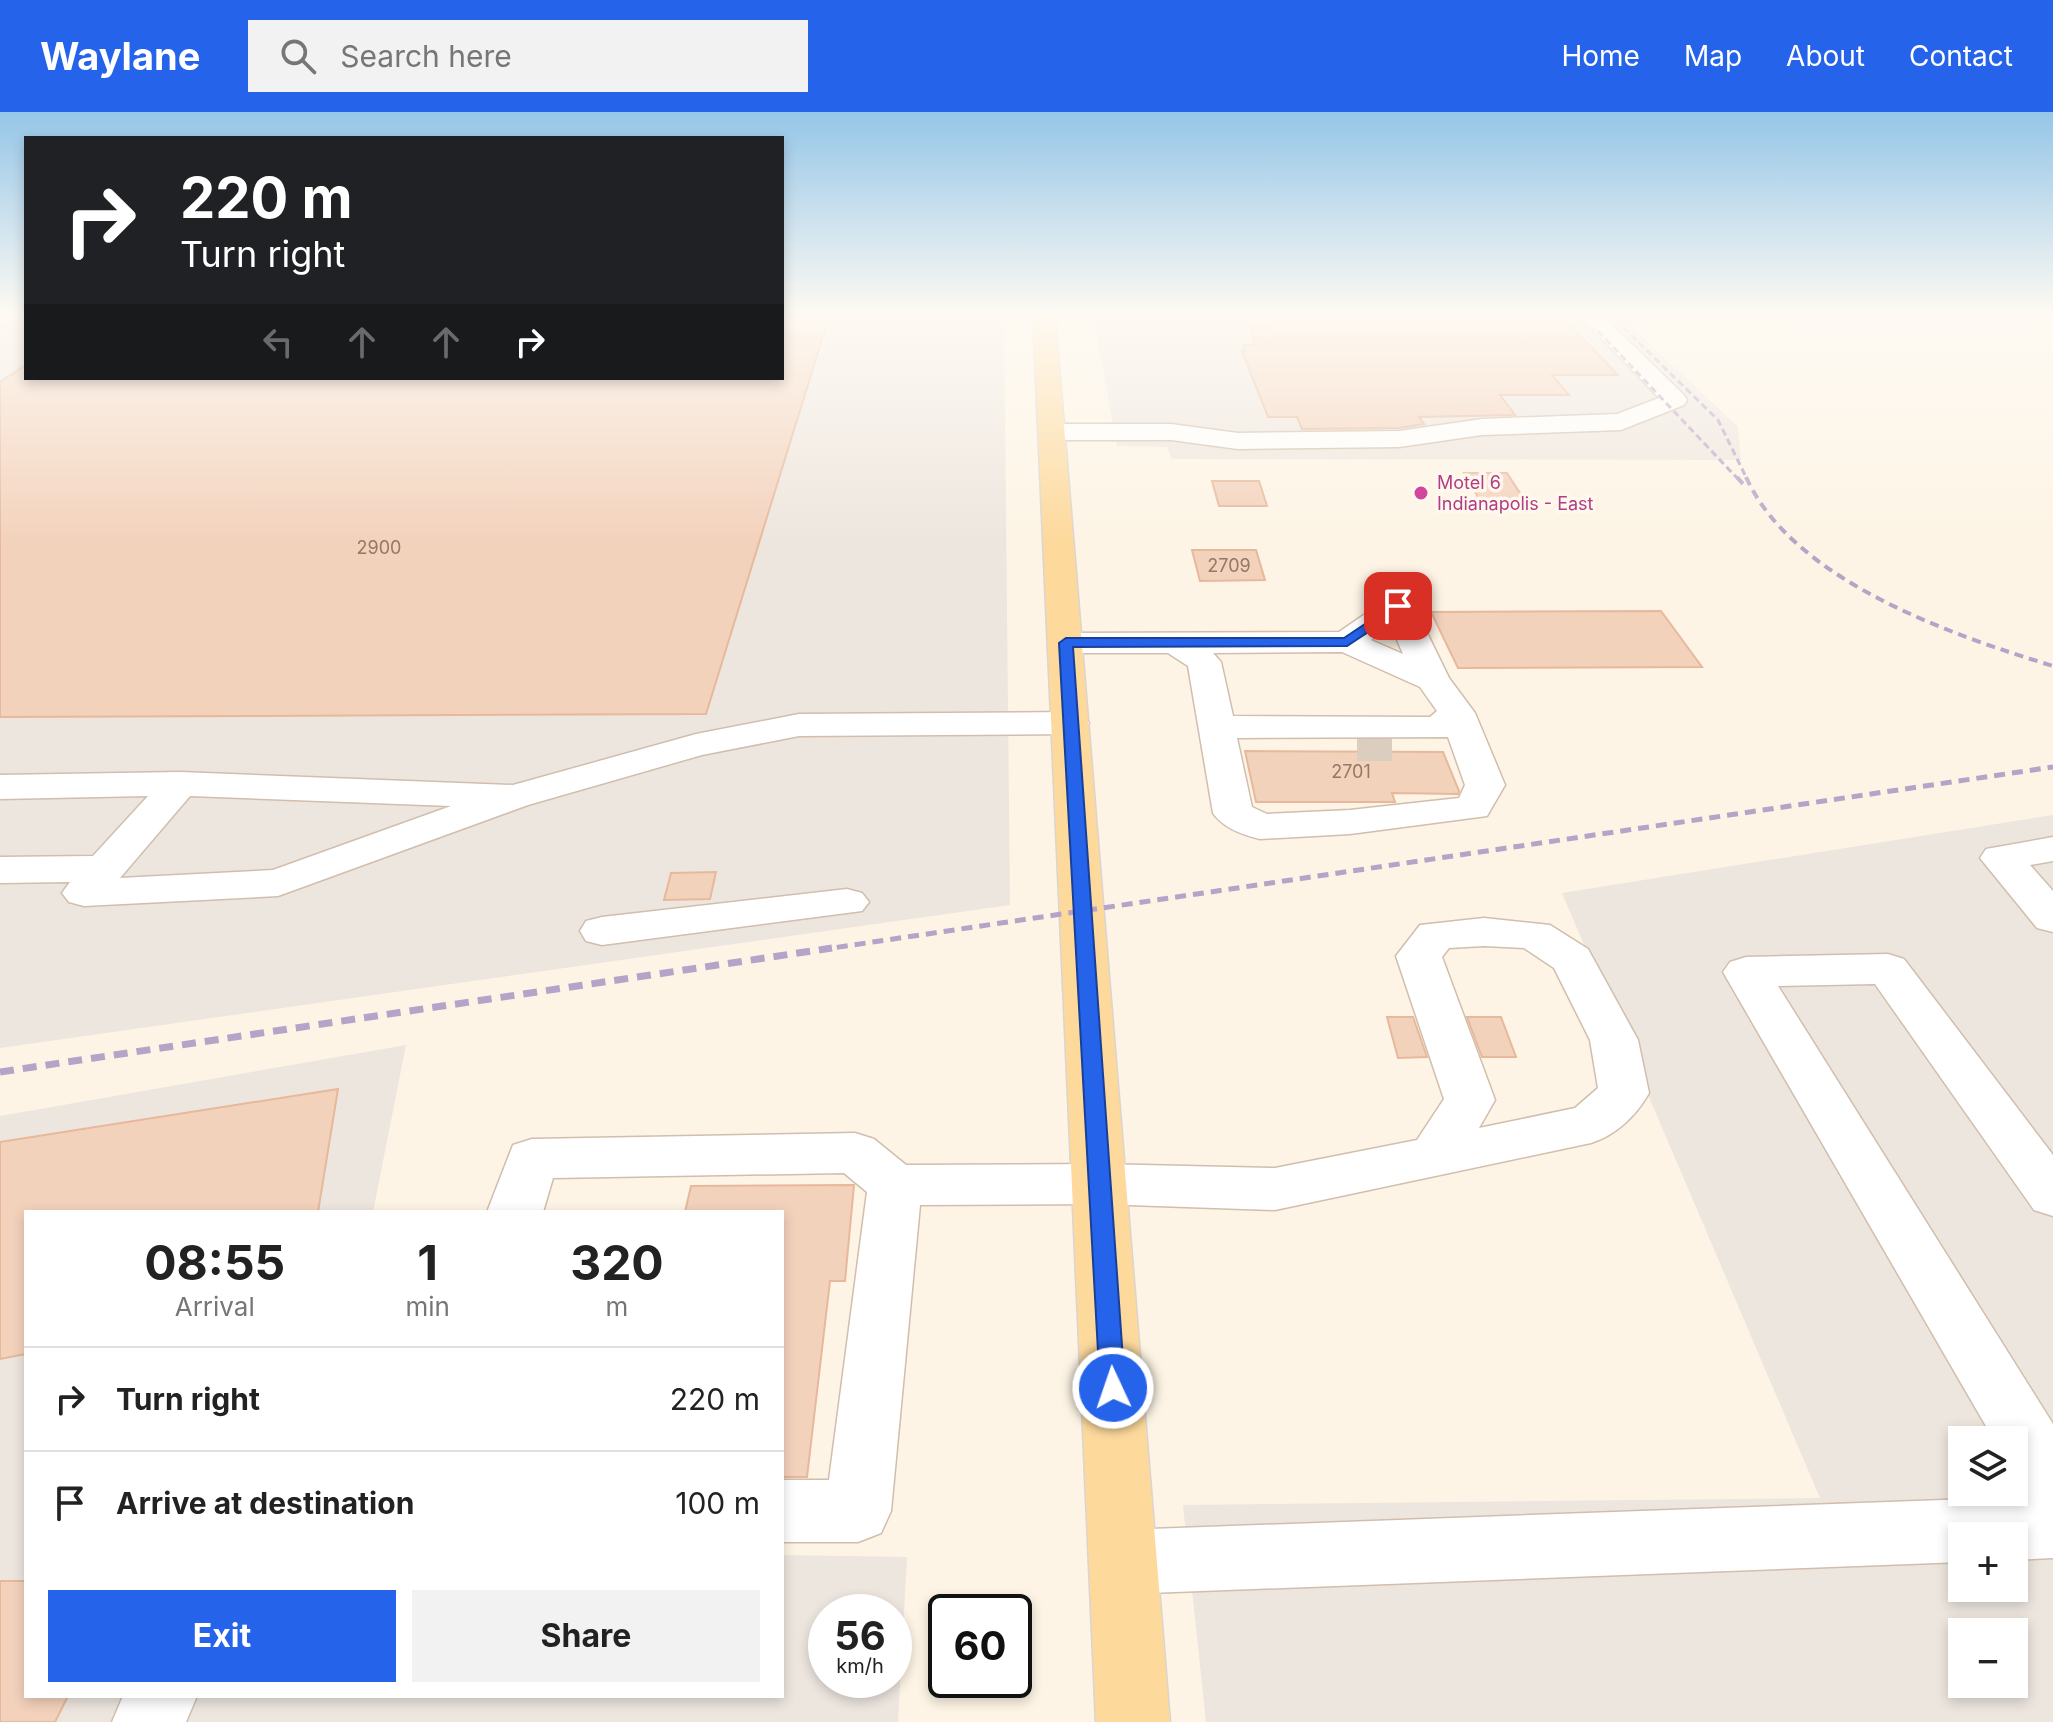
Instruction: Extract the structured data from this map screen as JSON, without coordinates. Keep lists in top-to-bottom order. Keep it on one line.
{"places":["Motel 6 Indianapolis - East"],"house_numbers":["2900","2709","2701"],"page":{"header":"Waylane","search":"Search here","nav":["Home","Map","About","Contact"],"turn":["220 m","Turn right"],"eta":["08:55","Arrival","1","min","320","m"],"list":[{"name":"Turn right","value":"220 m"},{"name":"Arrive at destination","value":"100 m"}],"map_buttons":["+","−"],"buttons":["Exit","Share"],"speed":"56 km/h","limit":"60"}}
